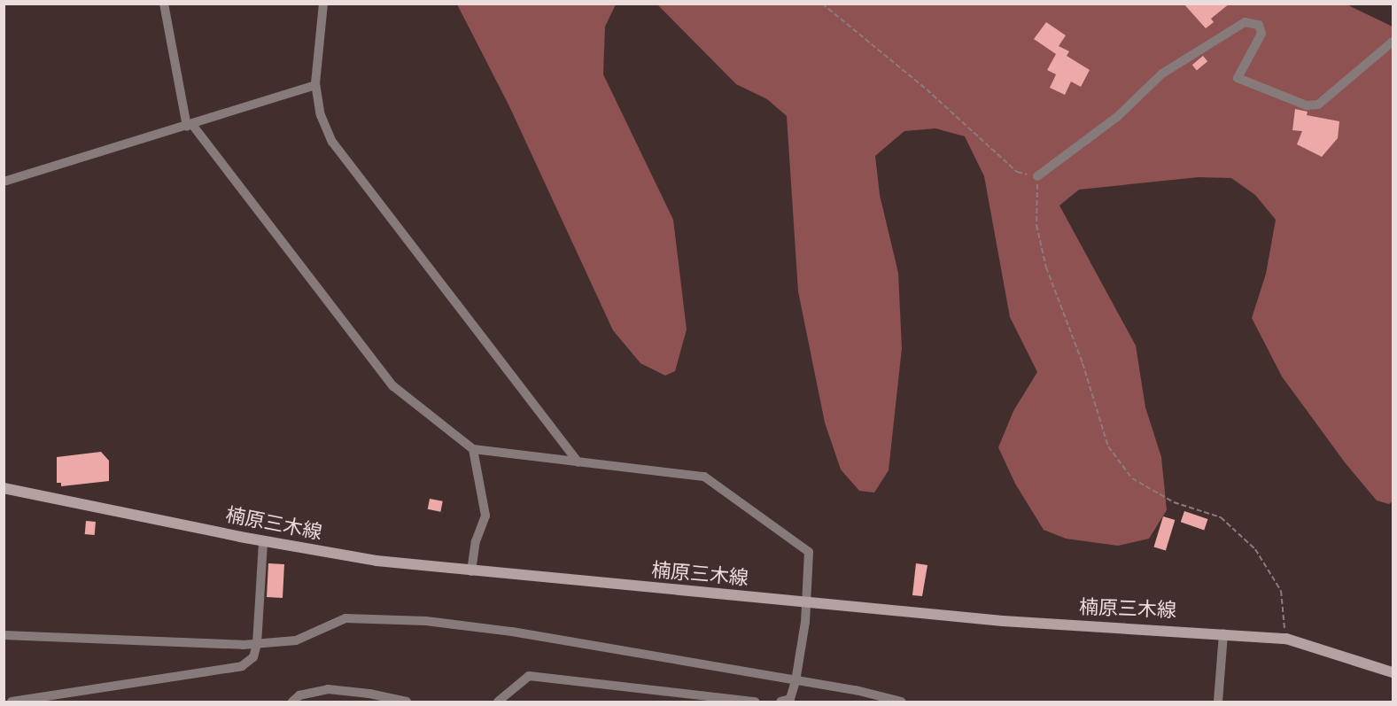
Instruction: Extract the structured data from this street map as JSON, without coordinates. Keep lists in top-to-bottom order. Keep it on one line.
{"streets":{"main road":["楠原三木線"]}}
